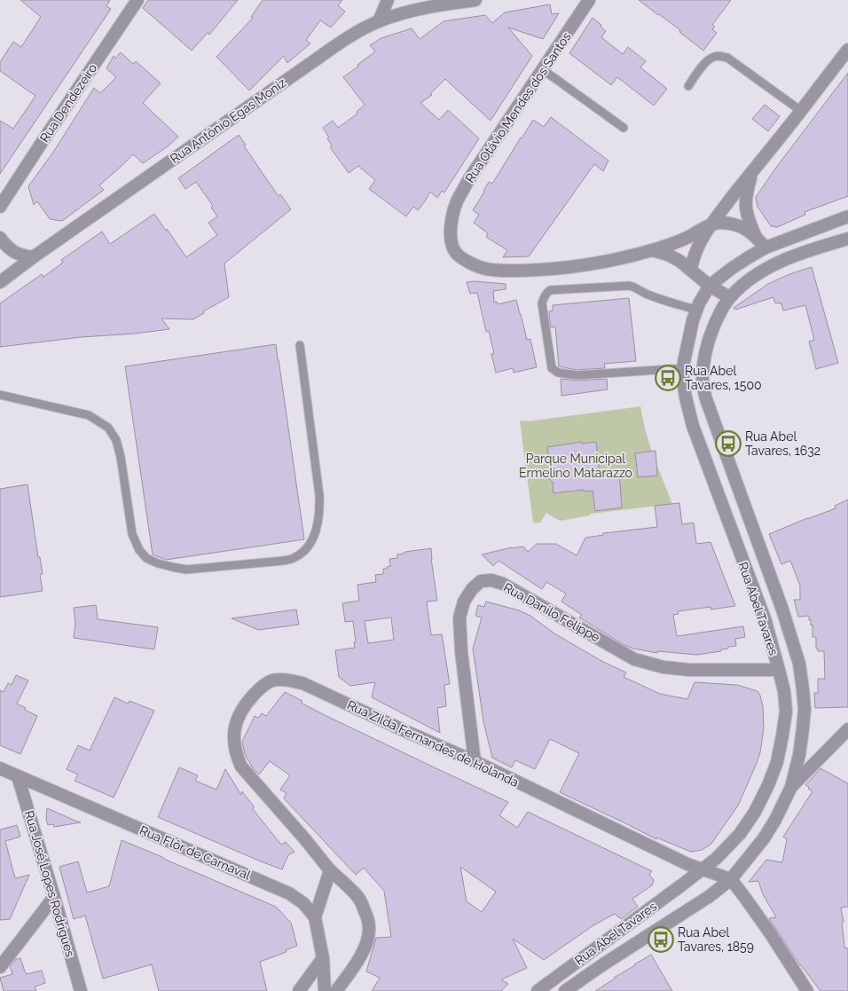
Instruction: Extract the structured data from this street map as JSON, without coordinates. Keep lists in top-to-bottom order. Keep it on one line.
{"streets":{"street":["Rua Dendezeiro","Rua Otávio Mendes dos Santos","Rua Antônio Egas Moniz","Rua Abel Tavares","Rua Danilo Felippe","Rua Zilda Fernandes de Holanda","Rua Flôr de Carnaval","Rua José Lopes Rodrigues"]},"crossings":[["Rua Abel Tavares","Rua Danilo Felippe"],["Rua Abel Tavares","Rua Zilda Fernandes de Holanda"],["Rua Danilo Felippe","Rua Zilda Fernandes de Holanda"],["Rua Flôr de Carnaval","Rua José Lopes Rodrigues"]],"parks":["Parque Municipal Ermelino Matarazzo"],"places":{"bus stop":["Rua Abel Tavares, 1500","Rua Abel Tavares, 1632","Rua Abel Tavares, 1859"]}}
